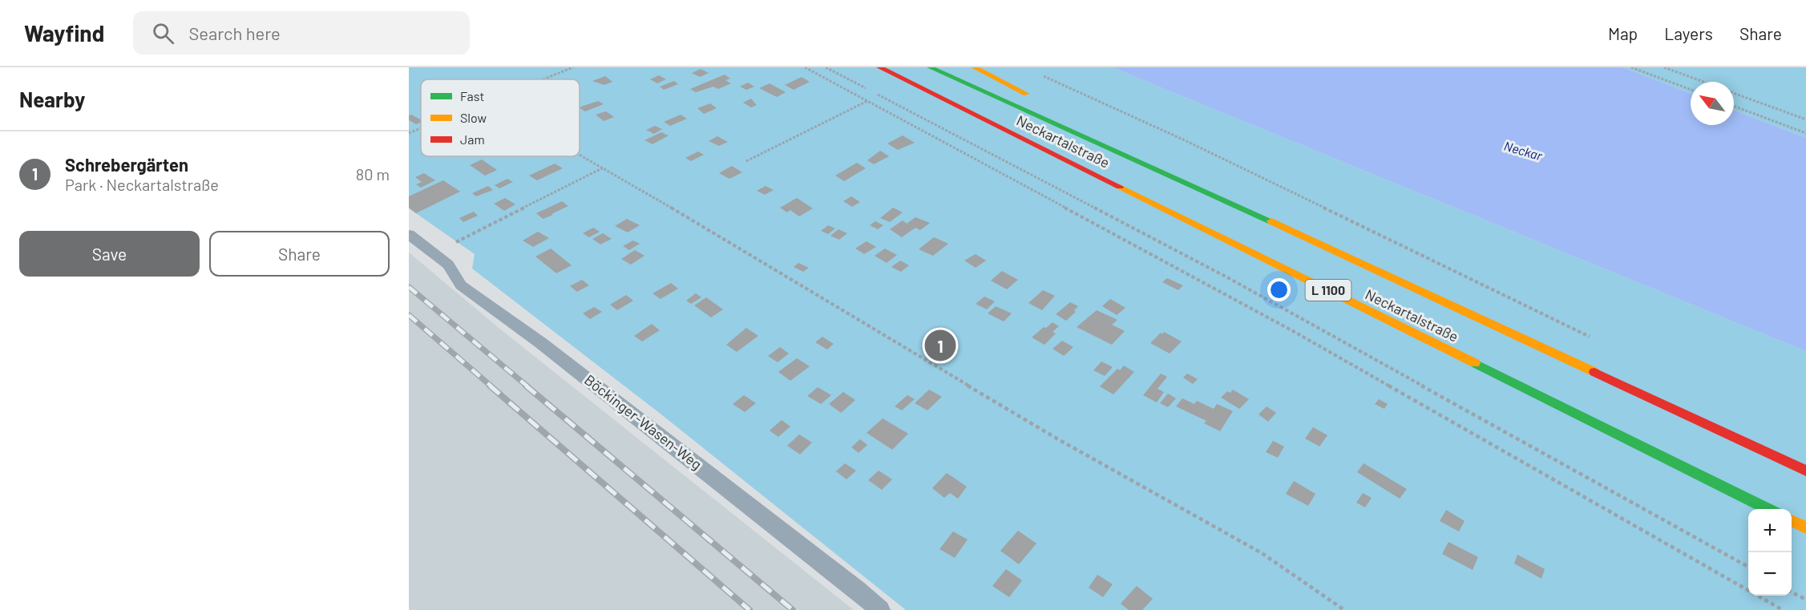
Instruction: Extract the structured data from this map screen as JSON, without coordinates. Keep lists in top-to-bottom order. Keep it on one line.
{"streets":{"main road":["Neckartalstraße","L 1100"],"lane":["Böckinger-Wasen-Weg"]},"water":["Neckar"],"legend":["Fast","Slow","Jam"],"north":"top left","page":{"header":"Wayfind","search":"Search here","nav":["Map","Layers","Share"],"heading":"Nearby","list":[{"mark":"1","name":"Schrebergärten","note":"Park · Neckartalstraße","value":"80 m"}],"buttons":["Save","Share"],"pins":"1","map_buttons":["+","−"]}}
